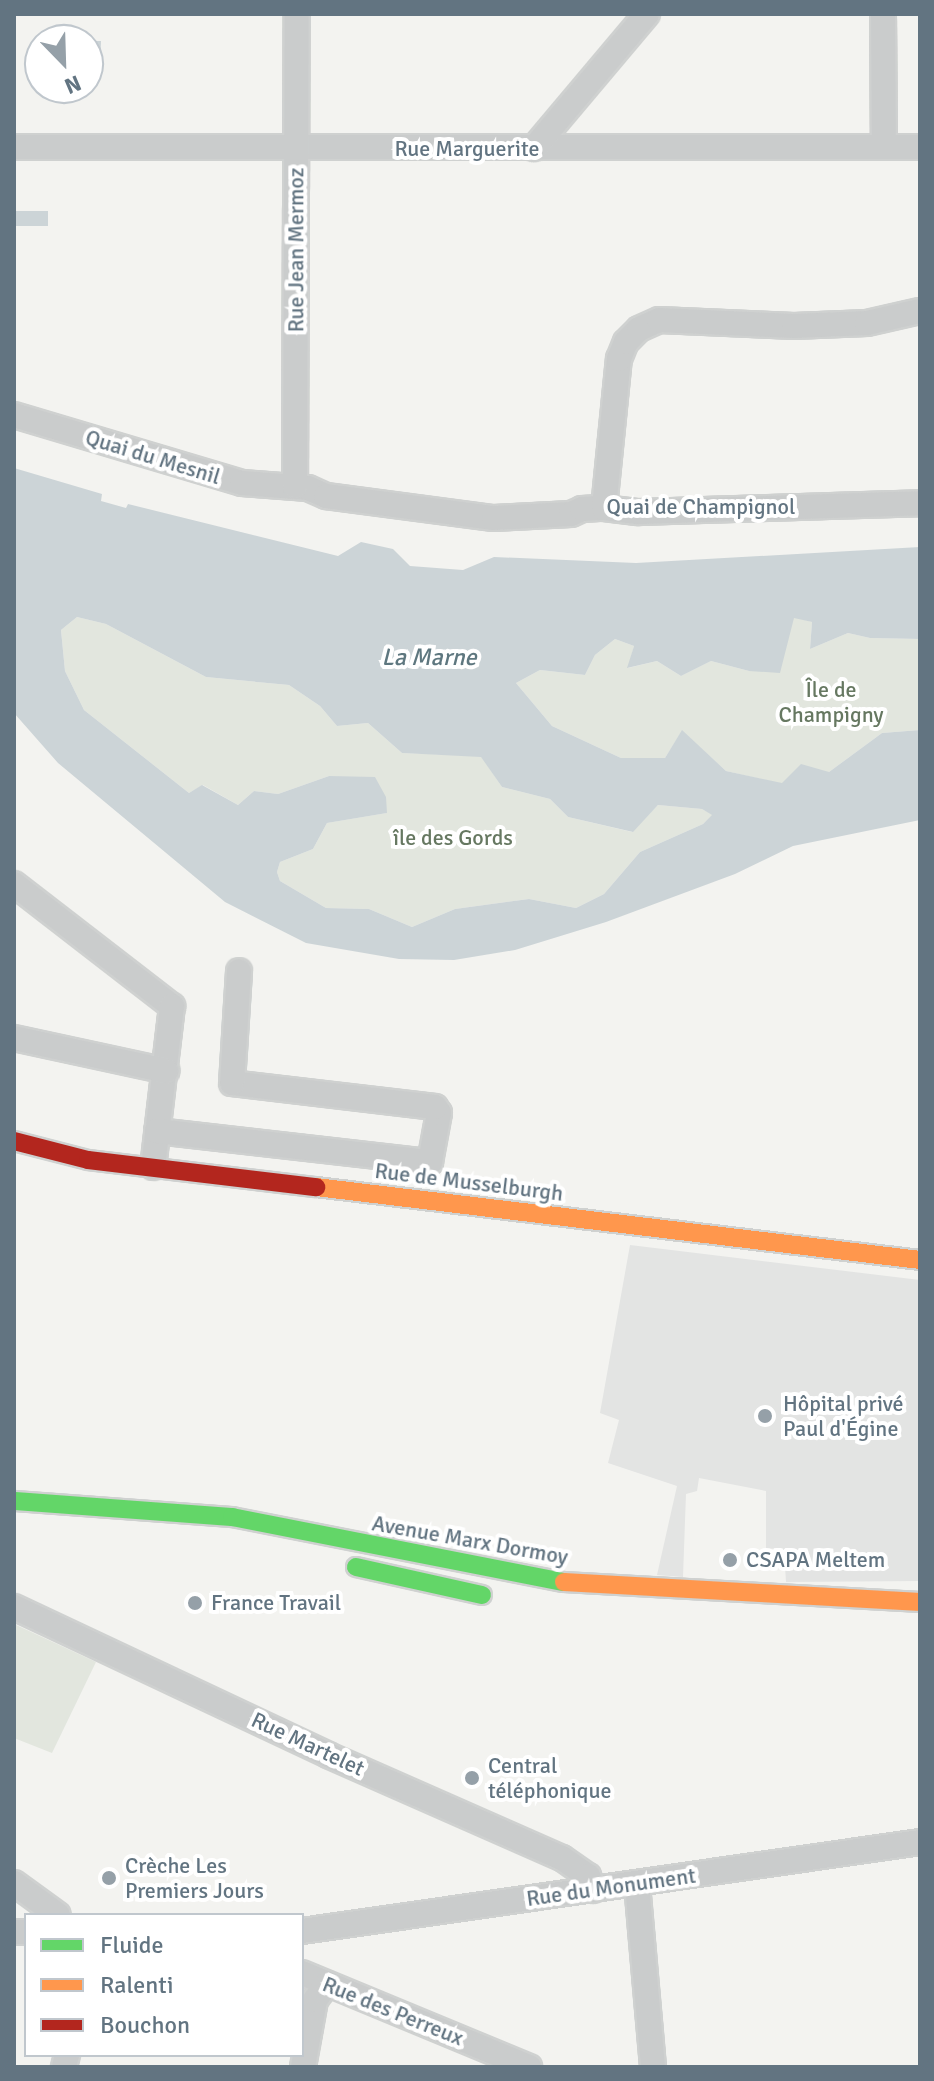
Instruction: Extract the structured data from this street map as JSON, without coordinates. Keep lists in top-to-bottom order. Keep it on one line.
{"streets":{"main road":["Rue de Musselburgh","Avenue Marx Dormoy"],"street":["Rue Marguerite","Rue Jean Mermoz","Quai du Mesnil","Quai de Champignol","Rue Martelet","Rue du Monument","Rue des Perreux"]},"crossings":[["Rue Marguerite","Rue Jean Mermoz"],["Rue Jean Mermoz","Quai du Mesnil"],["Rue Jean Mermoz","Quai de Champignol"],["Quai du Mesnil","Quai de Champignol"],["Rue Martelet","Rue du Monument"]],"water":["La Marne"],"parks":["Île de Champigny","île des Gords"],"places":["Hôpital privé Paul d'Égine","CSAPA Meltem","France Travail","Central téléphonique","Crèche Les Premiers Jours"],"legend":["Fluide","Ralenti","Bouchon"],"north":"bottom right"}
